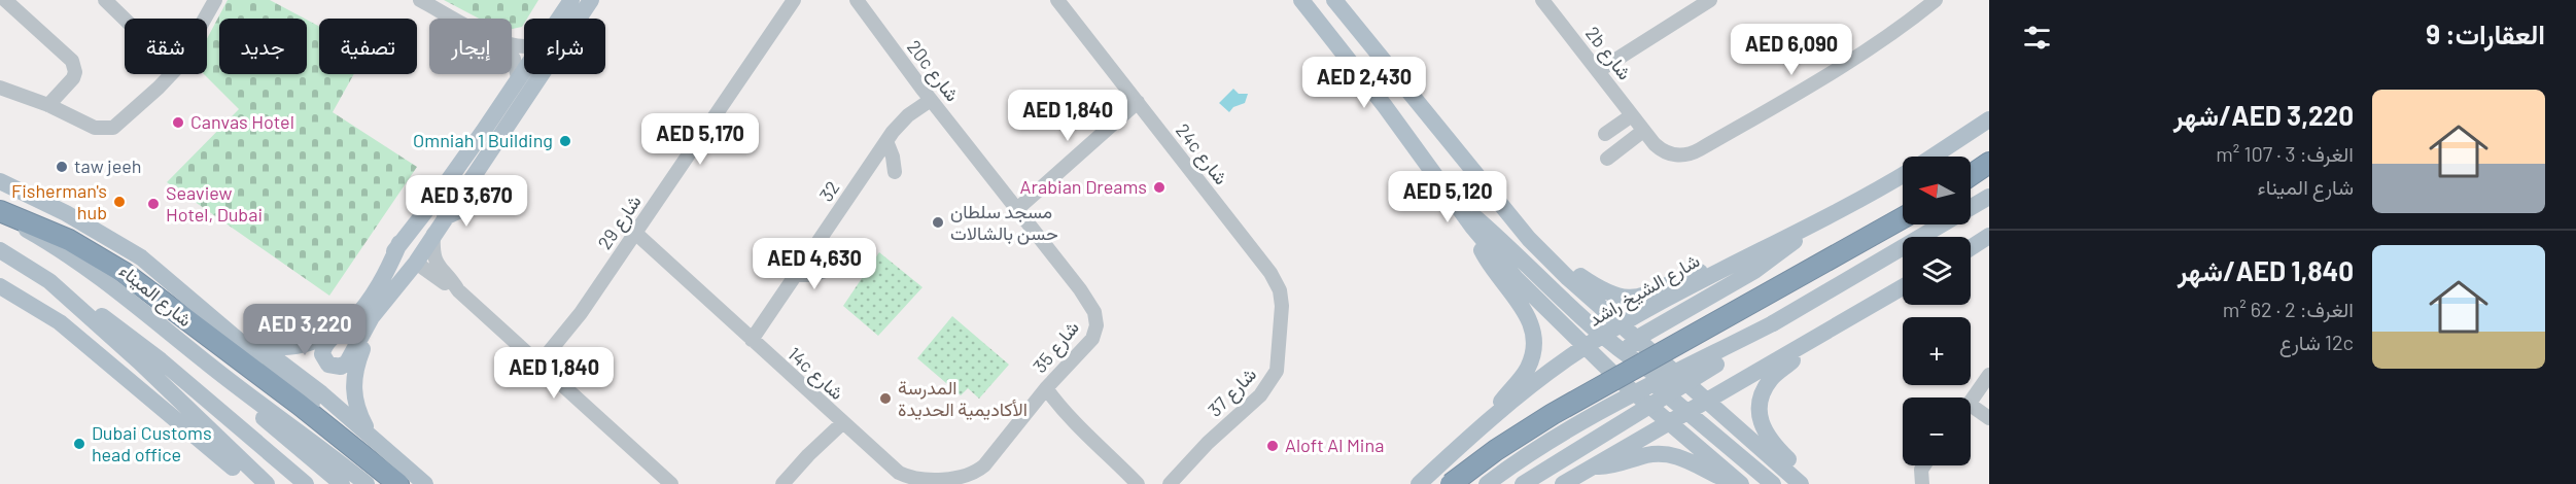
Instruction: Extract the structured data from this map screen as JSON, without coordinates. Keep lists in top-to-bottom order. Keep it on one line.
{"streets":{"main road":["شارع الشيخ راشد","شارع الميناء"],"street":["2b شارع","20c شارع","24c شارع","32","شارع 29","شارع 35","14c شارع","شارع 37"]},"crossings":[["20c شارع","32"],["20c شارع","شارع 35"],["24c شارع","شارع 37"],["32","14c شارع"],["شارع 29","14c شارع"],["شارع 35","14c شارع"]],"places":["Canvas Hotel","Omniah 1 Building","taw jeeh","Arabian Dreams","Fisherman's hub","Seaview Hotel, Dubai","مسجد سلطان حسن بالشالات","المدرسة الأكاديمية الحديدة","Dubai Customs head office","Aloft Al Mina"],"north":"left","page":{"heading":"العقارات: 9","chip":["شراء","إيجار","تصفية","جديد","شقة"],"price":["AED 6,090","AED 2,430","AED 1,840","AED 5,170","AED 5,120","AED 3,670","AED 4,630","AED 3,220","AED 1,840"],"list":[{"name":"AED 3,220/شهر","note":"الغرف: 3 · 107 m² · شارع الميناء"},{"name":"AED 1,840/شهر","note":"الغرف: 2 · 62 m² · 12c شارع"}],"map_buttons":["+","−"]}}
